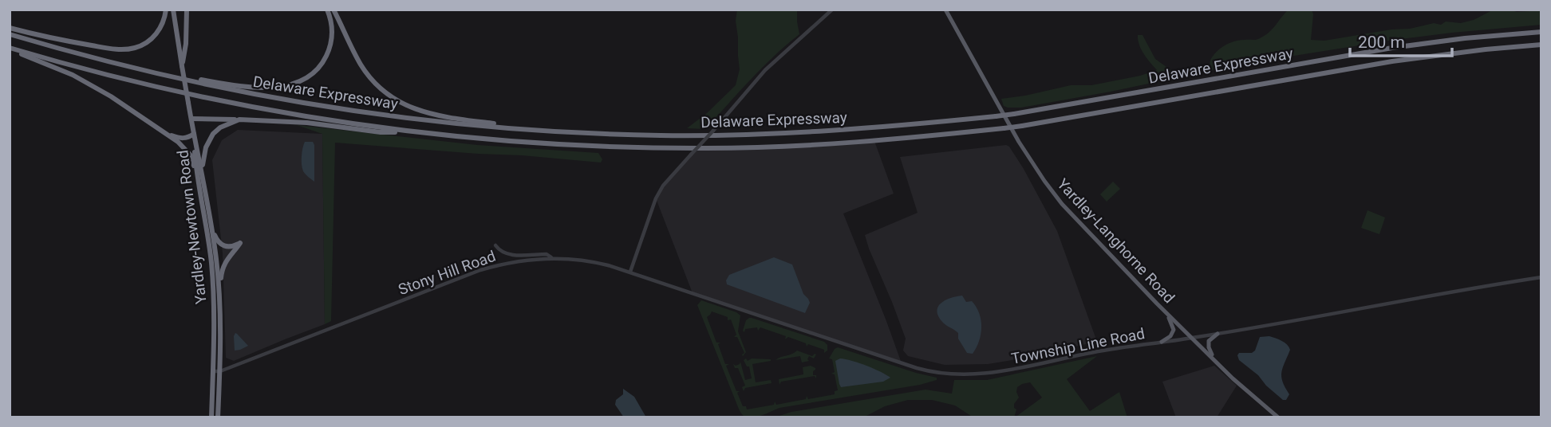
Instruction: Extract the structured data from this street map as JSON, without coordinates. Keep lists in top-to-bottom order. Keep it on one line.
{"streets":{"highway":["Delaware Expressway","Yardley-Newtown Road"],"main road":["Yardley-Langhorne Road"],"street":["Stony Hill Road","Township Line Road"]},"crossings":[["Yardley-Newtown Road","Stony Hill Road"],["Yardley-Langhorne Road","Township Line Road"],["Stony Hill Road","Township Line Road"]],"scale_bar":"200 m"}
